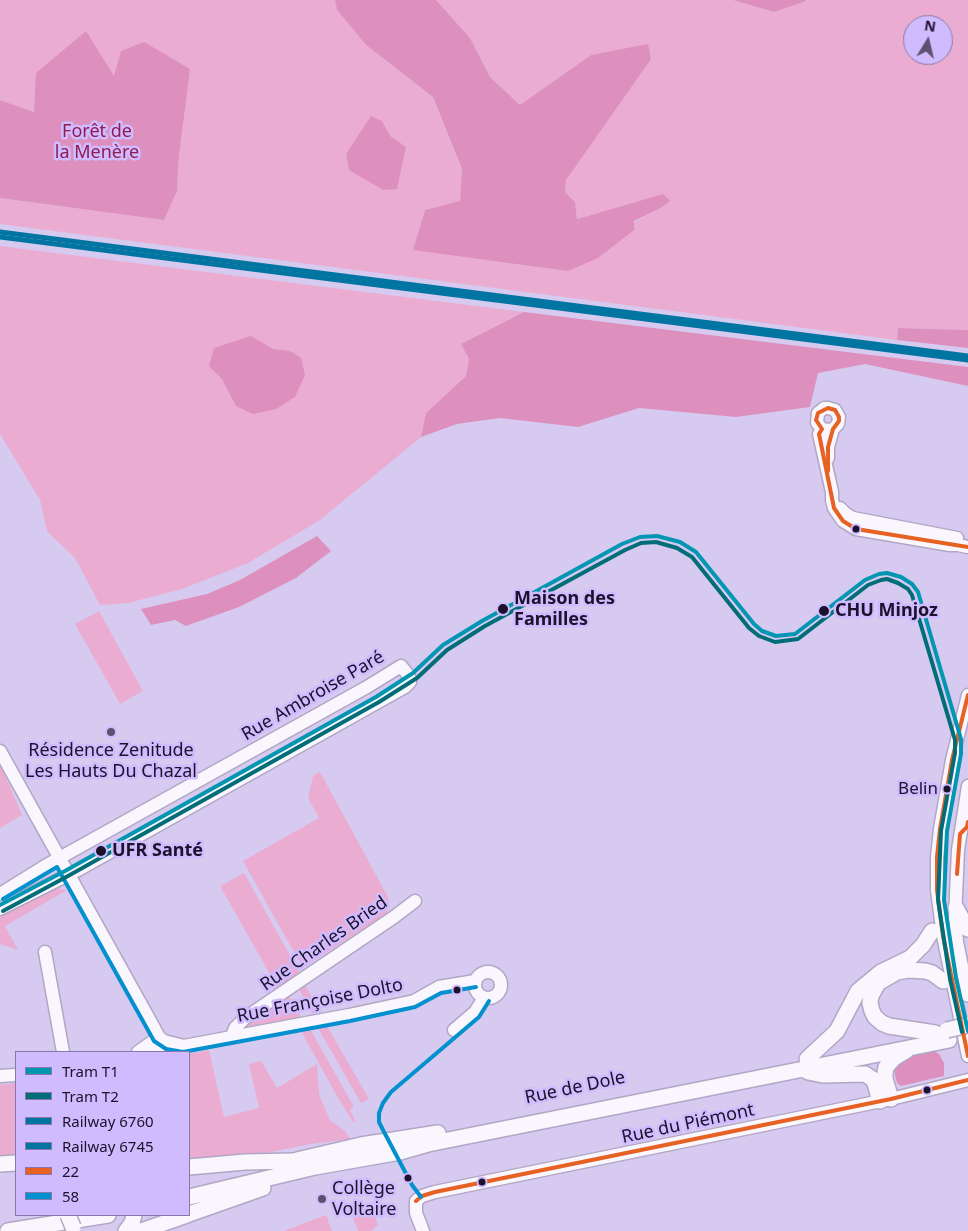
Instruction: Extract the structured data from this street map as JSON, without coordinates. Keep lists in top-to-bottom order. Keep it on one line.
{"streets":{"main road":["Rue de Dole"],"street":["Rue Ambroise Paré","Rue Charles Bried","Rue Françoise Dolto","Rue du Piémont"]},"crossings":[["Rue Charles Bried","Rue Françoise Dolto"]],"parks":["Forêt de la Menère"],"places":["Maison des Familles","CHU Minjoz","Résidence Zenitude Les Hauts Du Chazal","Belin","UFR Santé","Collège Voltaire"],"lines":["rail line 6745","rail line 6760","transit line 22","tram line T1","tram line T2","transit line 58"],"legend":["Tram T1","Tram T2","Railway 6760","Railway 6745","22","58"],"north":"top"}
